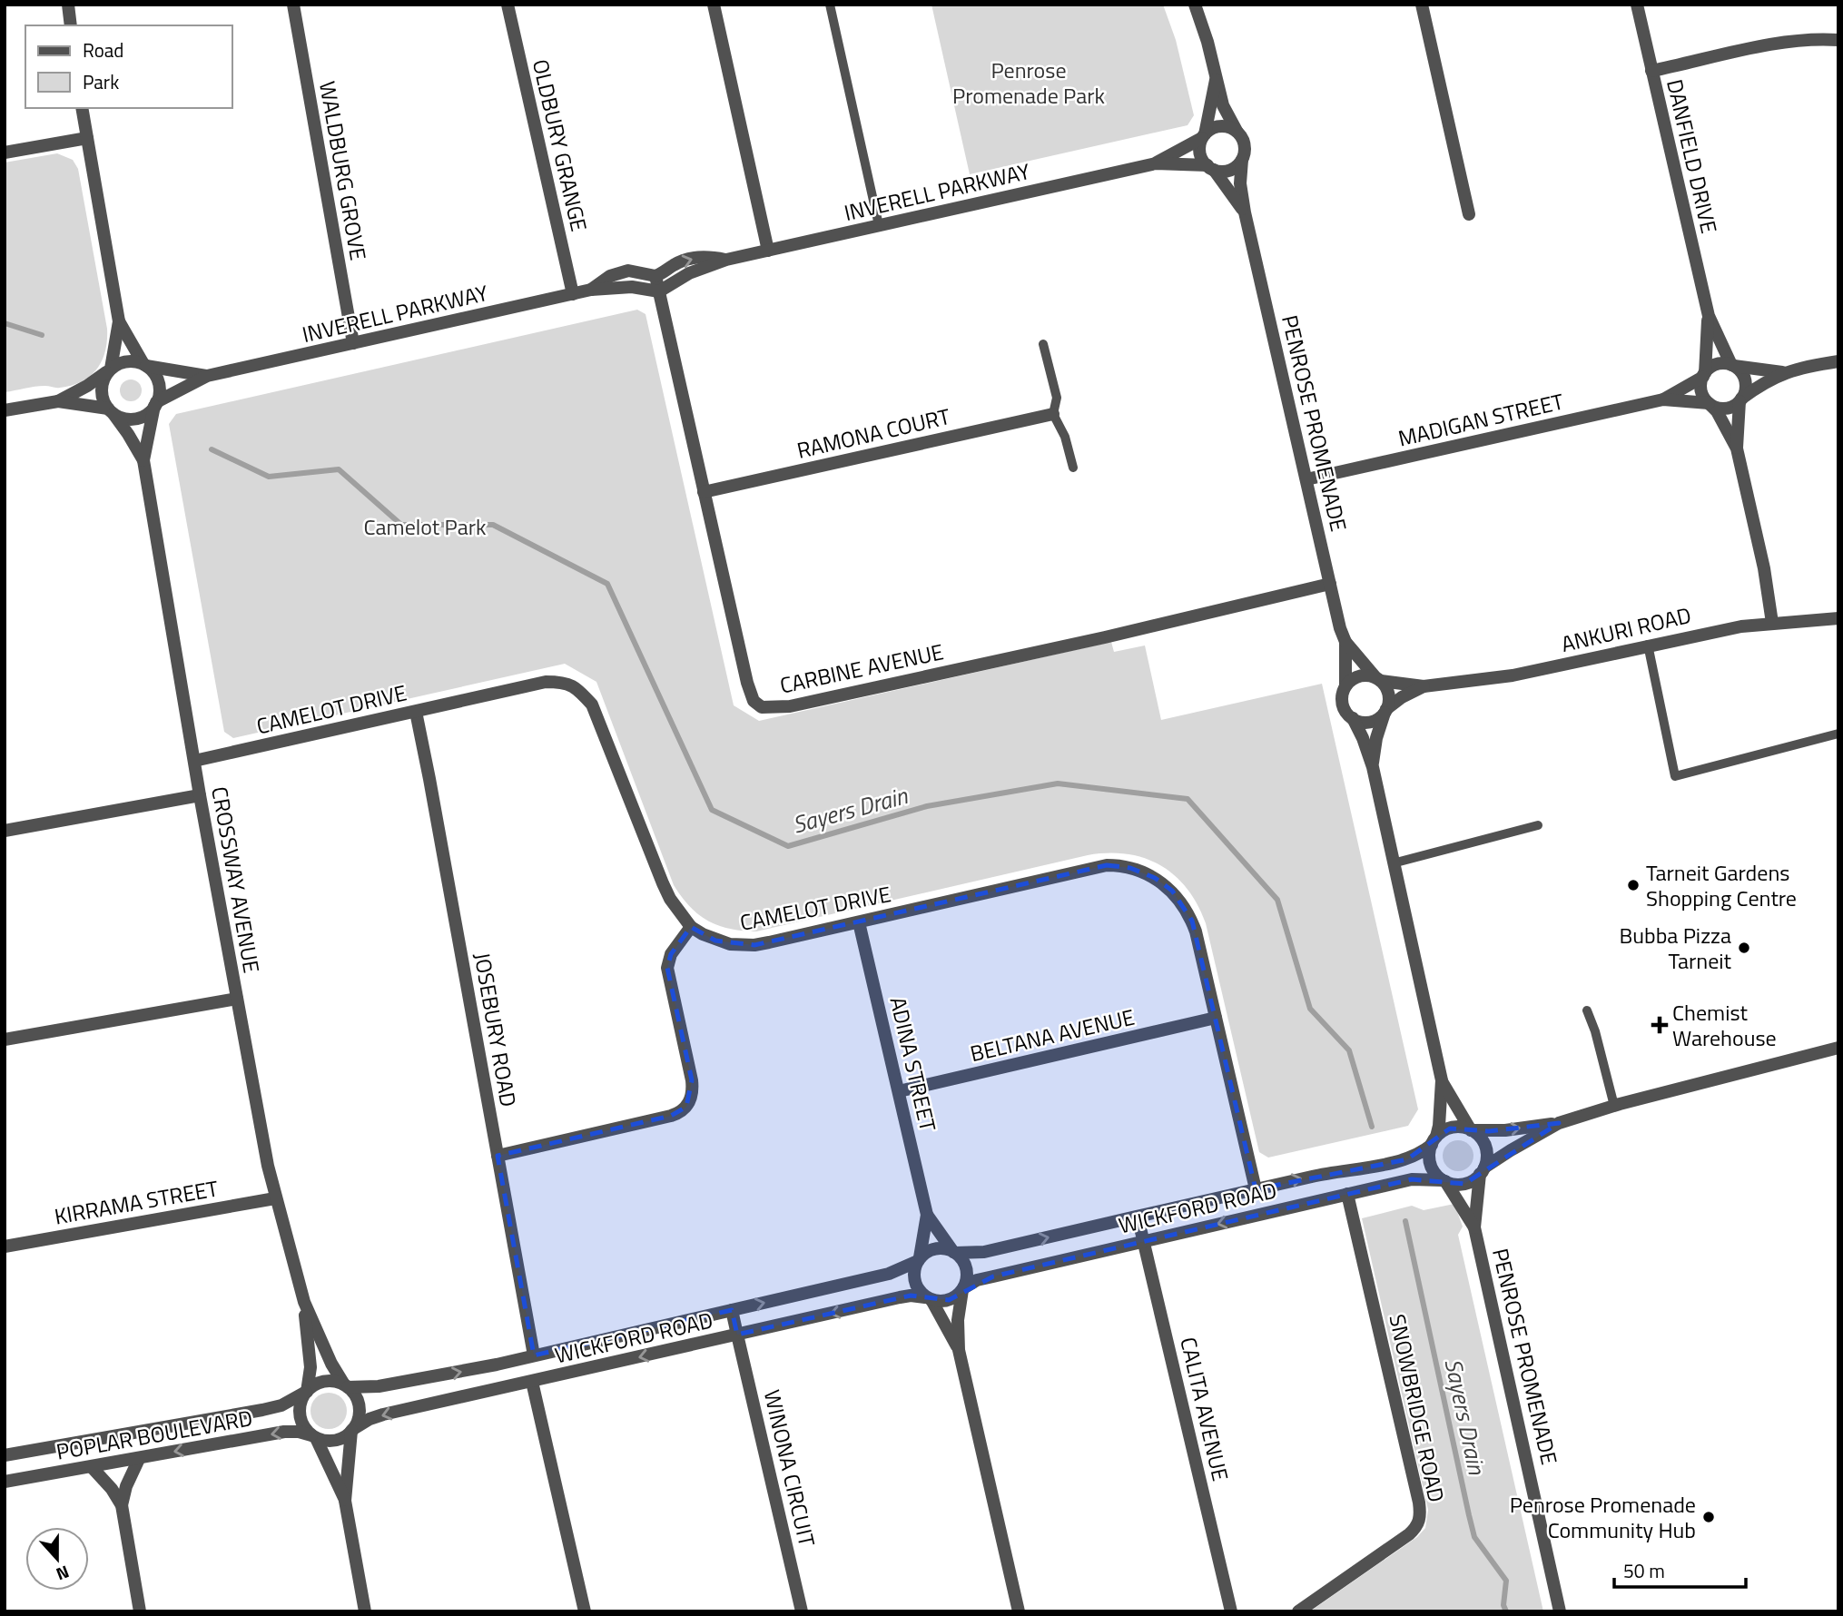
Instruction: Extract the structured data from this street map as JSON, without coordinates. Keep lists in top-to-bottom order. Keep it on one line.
{"streets":{"street":["OLDBURY GRANGE","DANFIELD DRIVE","WALDBURG GROVE","INVERELL PARKWAY","MADIGAN STREET","PENROSE PROMENADE","RAMONA COURT","ANKURI ROAD","CARBINE AVENUE","CAMELOT DRIVE","CROSSWAY AVENUE","JOSEBURY ROAD","BELTANA AVENUE","ADINA STREET","KIRRAMA STREET","WICKFORD ROAD","SNOWBRIDGE ROAD","CALITA AVENUE","POPLAR BOULEVARD","WINONA CIRCUIT"]},"crossings":[["OLDBURY GRANGE","INVERELL PARKWAY"],["DANFIELD DRIVE","MADIGAN STREET"],["WALDBURG GROVE","INVERELL PARKWAY"],["INVERELL PARKWAY","PENROSE PROMENADE"],["INVERELL PARKWAY","CARBINE AVENUE"],["INVERELL PARKWAY","CROSSWAY AVENUE"],["MADIGAN STREET","PENROSE PROMENADE"],["PENROSE PROMENADE","ANKURI ROAD"],["PENROSE PROMENADE","CARBINE AVENUE"],["PENROSE PROMENADE","WICKFORD ROAD"],["RAMONA COURT","CARBINE AVENUE"],["CAMELOT DRIVE","CROSSWAY AVENUE"],["CAMELOT DRIVE","JOSEBURY ROAD"],["CAMELOT DRIVE","BELTANA AVENUE"],["CAMELOT DRIVE","ADINA STREET"],["CAMELOT DRIVE","WICKFORD ROAD"],["CROSSWAY AVENUE","KIRRAMA STREET"],["CROSSWAY AVENUE","WICKFORD ROAD"],["CROSSWAY AVENUE","POPLAR BOULEVARD"],["JOSEBURY ROAD","WICKFORD ROAD"],["BELTANA AVENUE","ADINA STREET"],["ADINA STREET","WICKFORD ROAD"],["WICKFORD ROAD","SNOWBRIDGE ROAD"],["WICKFORD ROAD","CALITA AVENUE"],["WICKFORD ROAD","POPLAR BOULEVARD"],["WICKFORD ROAD","WINONA CIRCUIT"]],"water":["Sayers Drain"],"parks":["Penrose Promenade Park","Camelot Park"],"places":{"other":["Tarneit Gardens Shopping Centre","Bubba Pizza Tarneit","Penrose Promenade Community Hub"],"health":["Chemist Warehouse"]},"legend":["Road","Park"],"scale_bar":"50 m","north":"bottom"}
